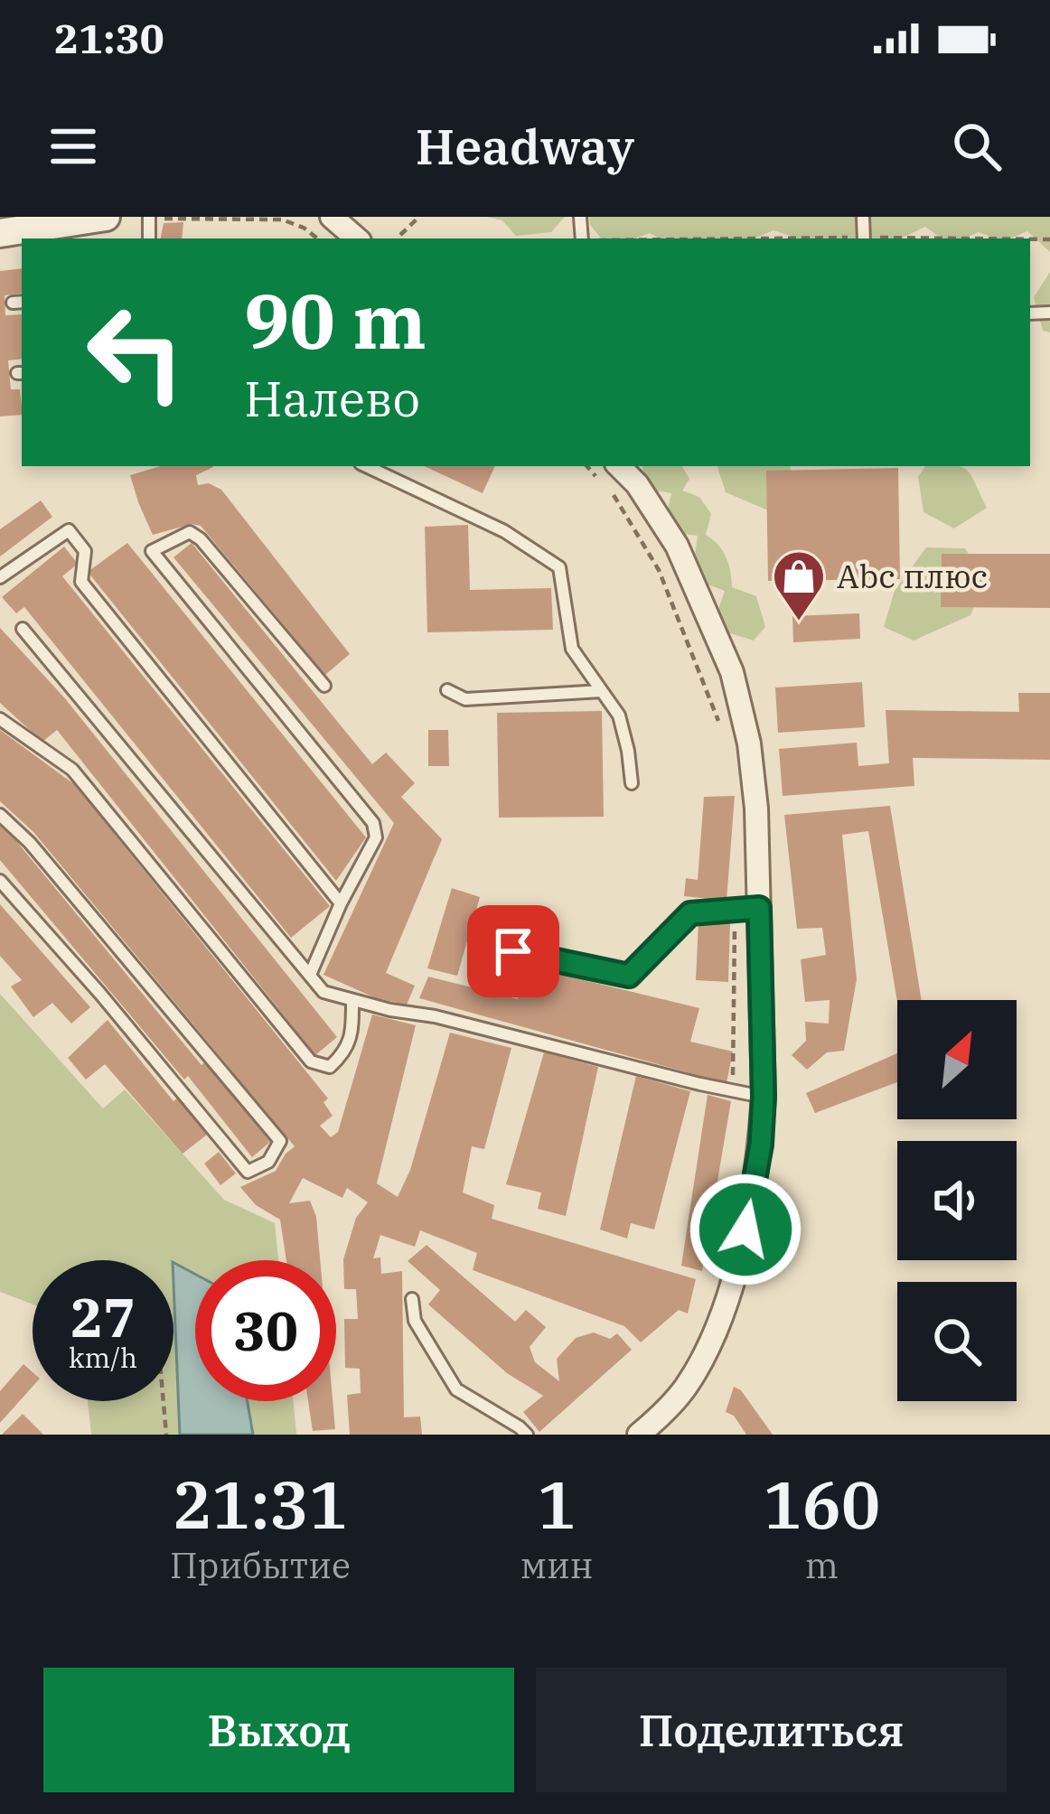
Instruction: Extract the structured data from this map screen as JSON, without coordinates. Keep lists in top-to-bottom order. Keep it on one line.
{"places":{"shop":["Аbc плюс"]},"north":"top right","page":{"status":"21:30","header":"Headway","turn":["90 m","Налево"],"speed":"27 km/h","limit":"30","eta":["21:31","Прибытие","1","мин","160","m"],"buttons":["Выход","Поделиться"]}}
